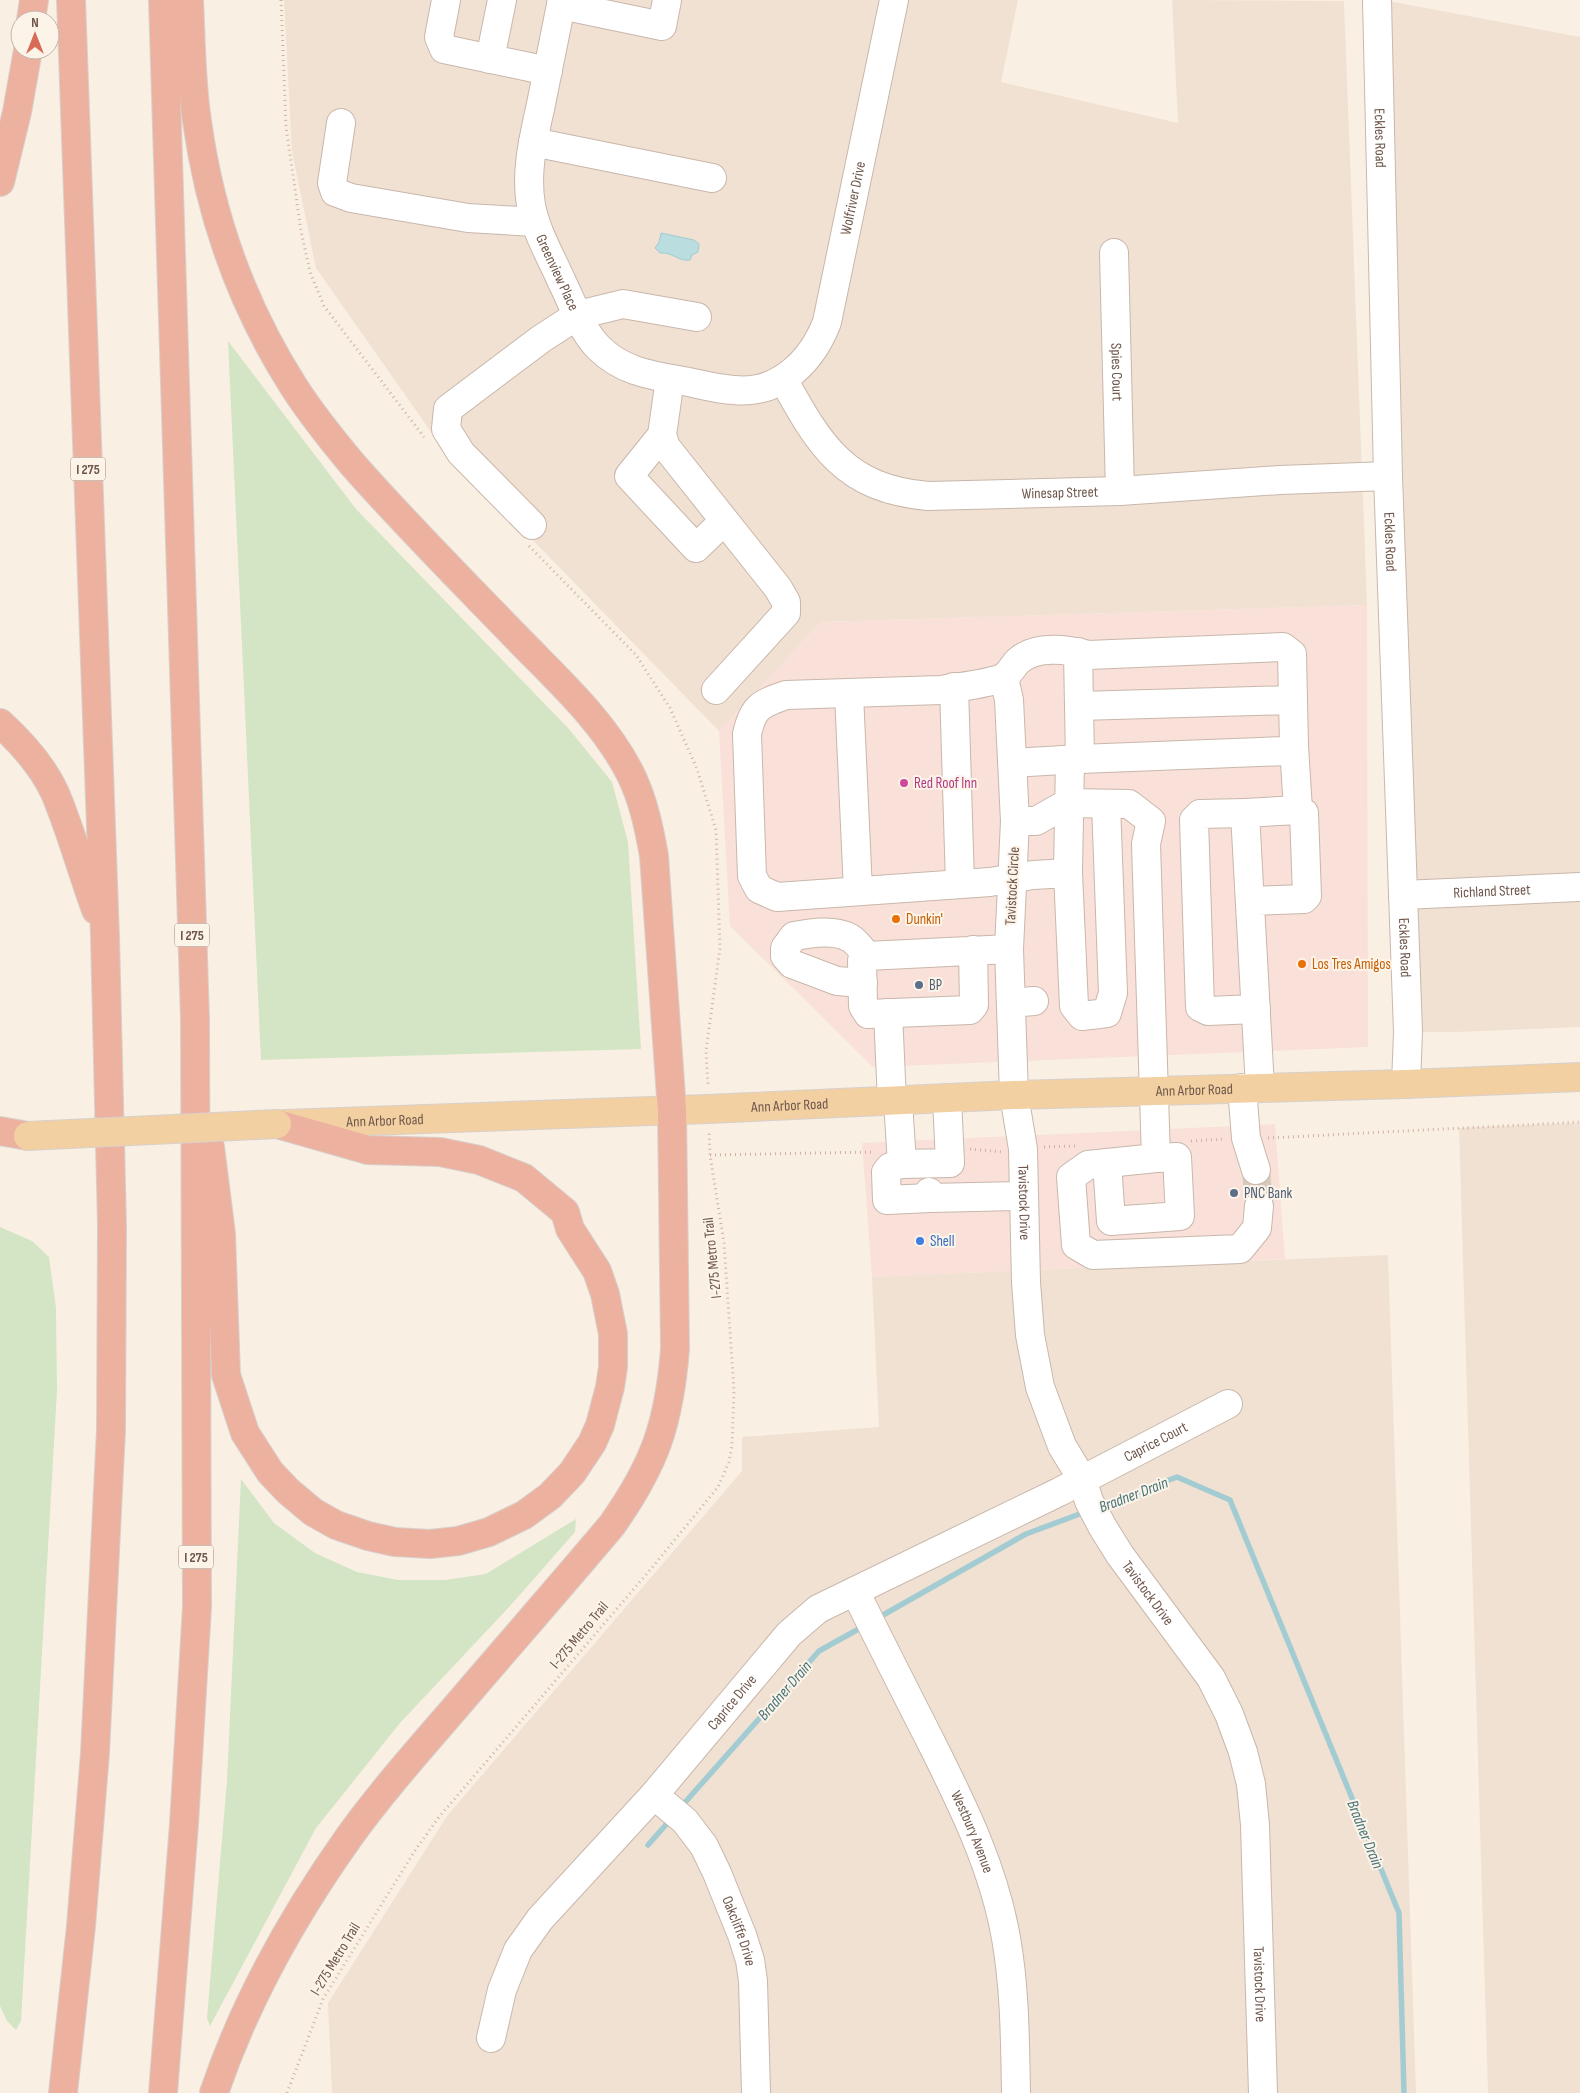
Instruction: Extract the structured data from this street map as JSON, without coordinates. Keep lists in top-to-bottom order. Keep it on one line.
{"streets":{"highway":["I 275"],"main road":["Ann Arbor Road"],"street":["Eckles Road","Wolfriver Drive","Greenview Place","Spies Court","Winesap Street","Tavistock Circle","Richland Street","Tavistock Drive","Caprice Court","Caprice Drive","Westbury Avenue","Oakcliffe Drive"],"path":["I-275 Metro Trail"]},"crossings":[["Eckles Road","Winesap Street"],["Eckles Road","Richland Street"],["Eckles Road","Ann Arbor Road"],["Wolfriver Drive","Greenview Place"],["Wolfriver Drive","Winesap Street"],["Greenview Place","Winesap Street"],["Spies Court","Winesap Street"],["Tavistock Circle","Ann Arbor Road"],["Tavistock Circle","Tavistock Drive"],["Ann Arbor Road","Tavistock Drive"],["Tavistock Drive","Caprice Court"],["Tavistock Drive","Caprice Drive"],["Caprice Court","Caprice Drive"],["Caprice Drive","Westbury Avenue"],["Caprice Drive","Oakcliffe Drive"]],"water":["Bradner Drain"],"places":["Red Roof Inn","Dunkin'","Los Tres Amigos","BP","PNC Bank","Shell"],"north":"top"}
